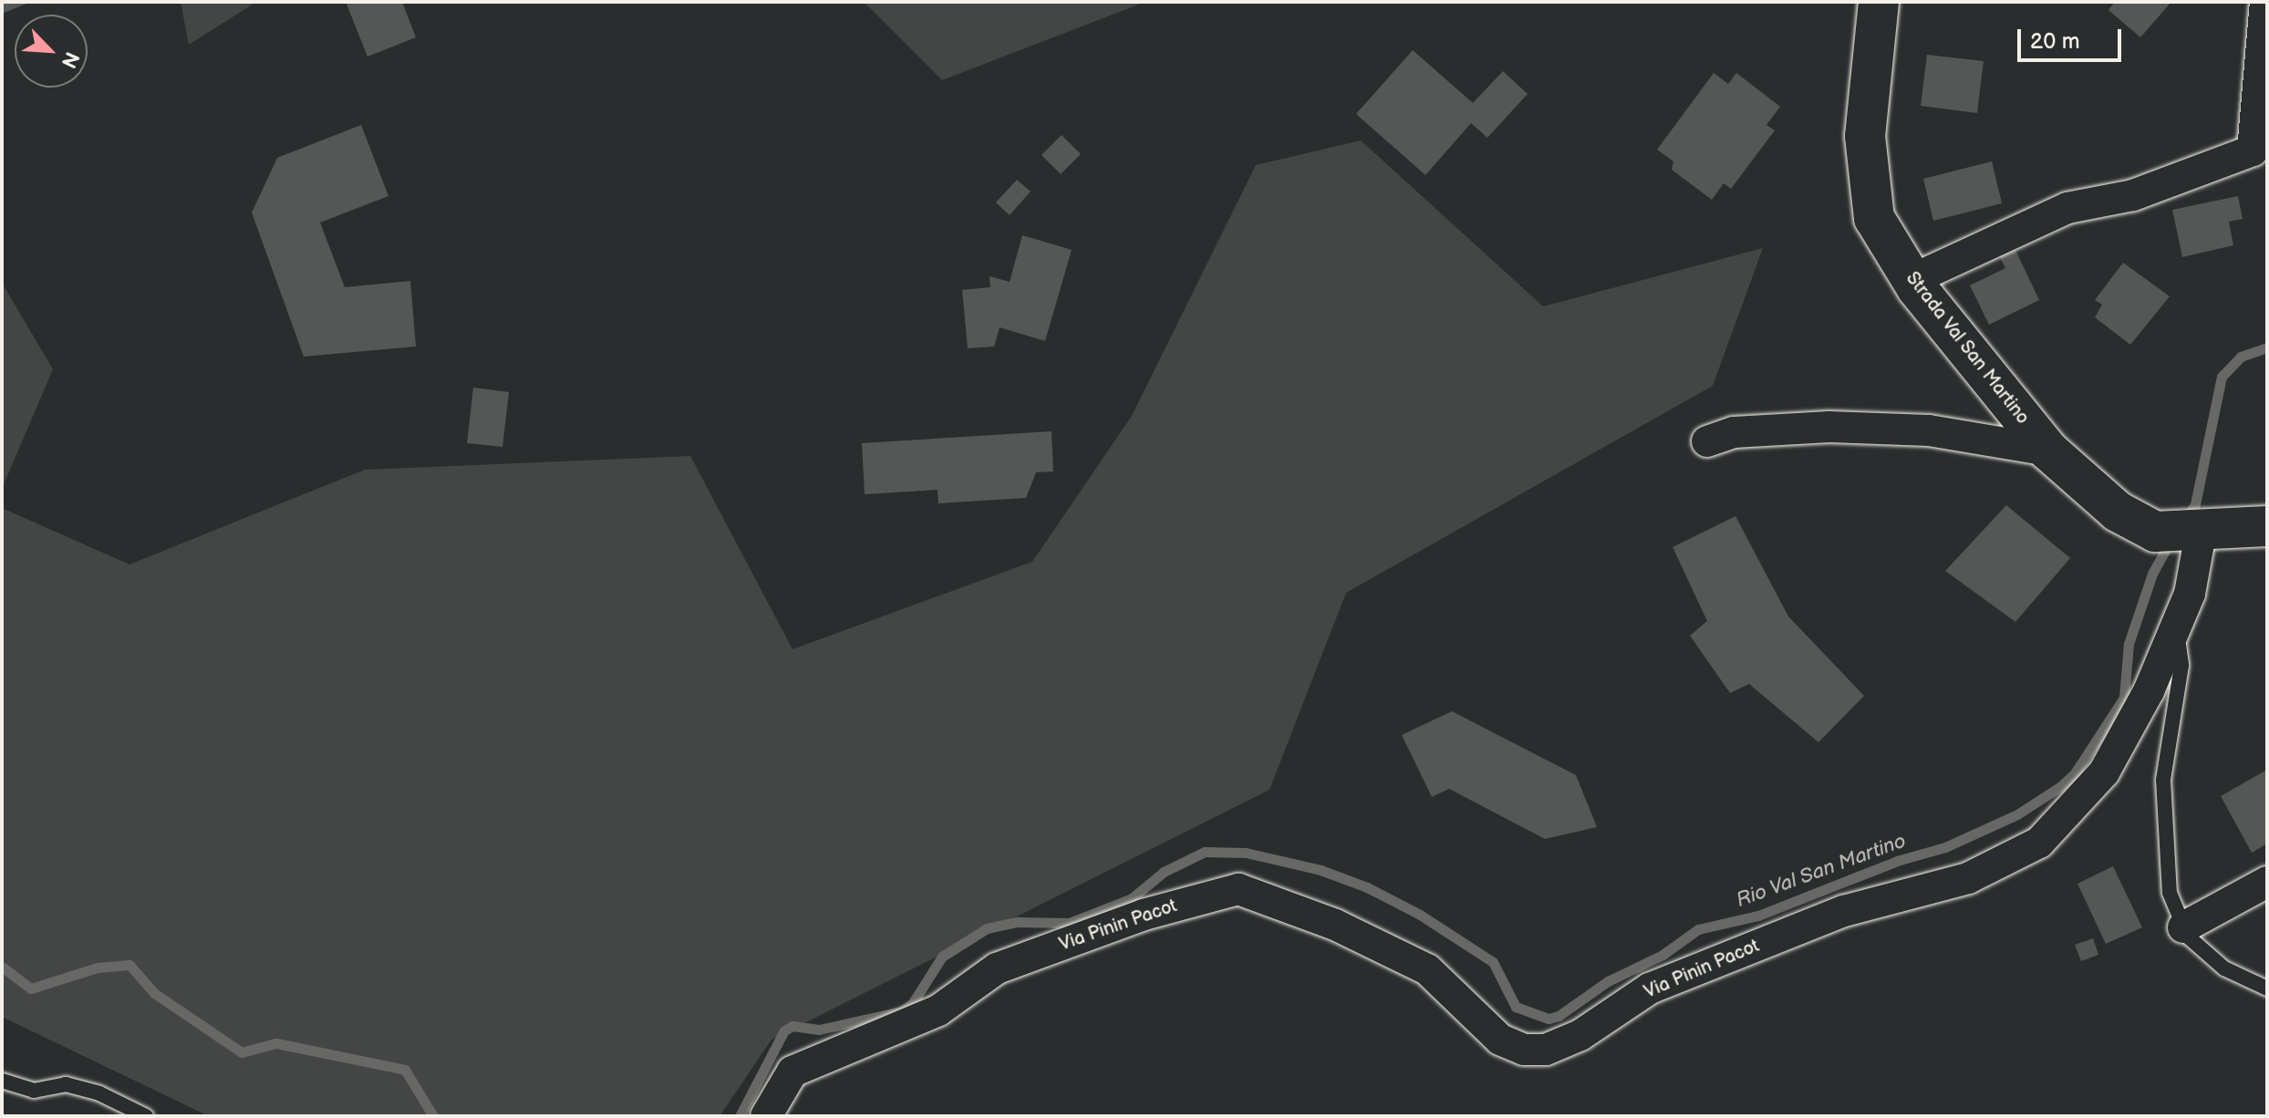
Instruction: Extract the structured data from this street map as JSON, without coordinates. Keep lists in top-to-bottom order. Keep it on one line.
{"streets":{"street":["Strada Val San Martino","Via Pinin Pacot"]},"crossings":[["Strada Val San Martino","Via Pinin Pacot"]],"water":["Rio Val San Martino"],"scale_bar":"20 m","north":"bottom right"}
